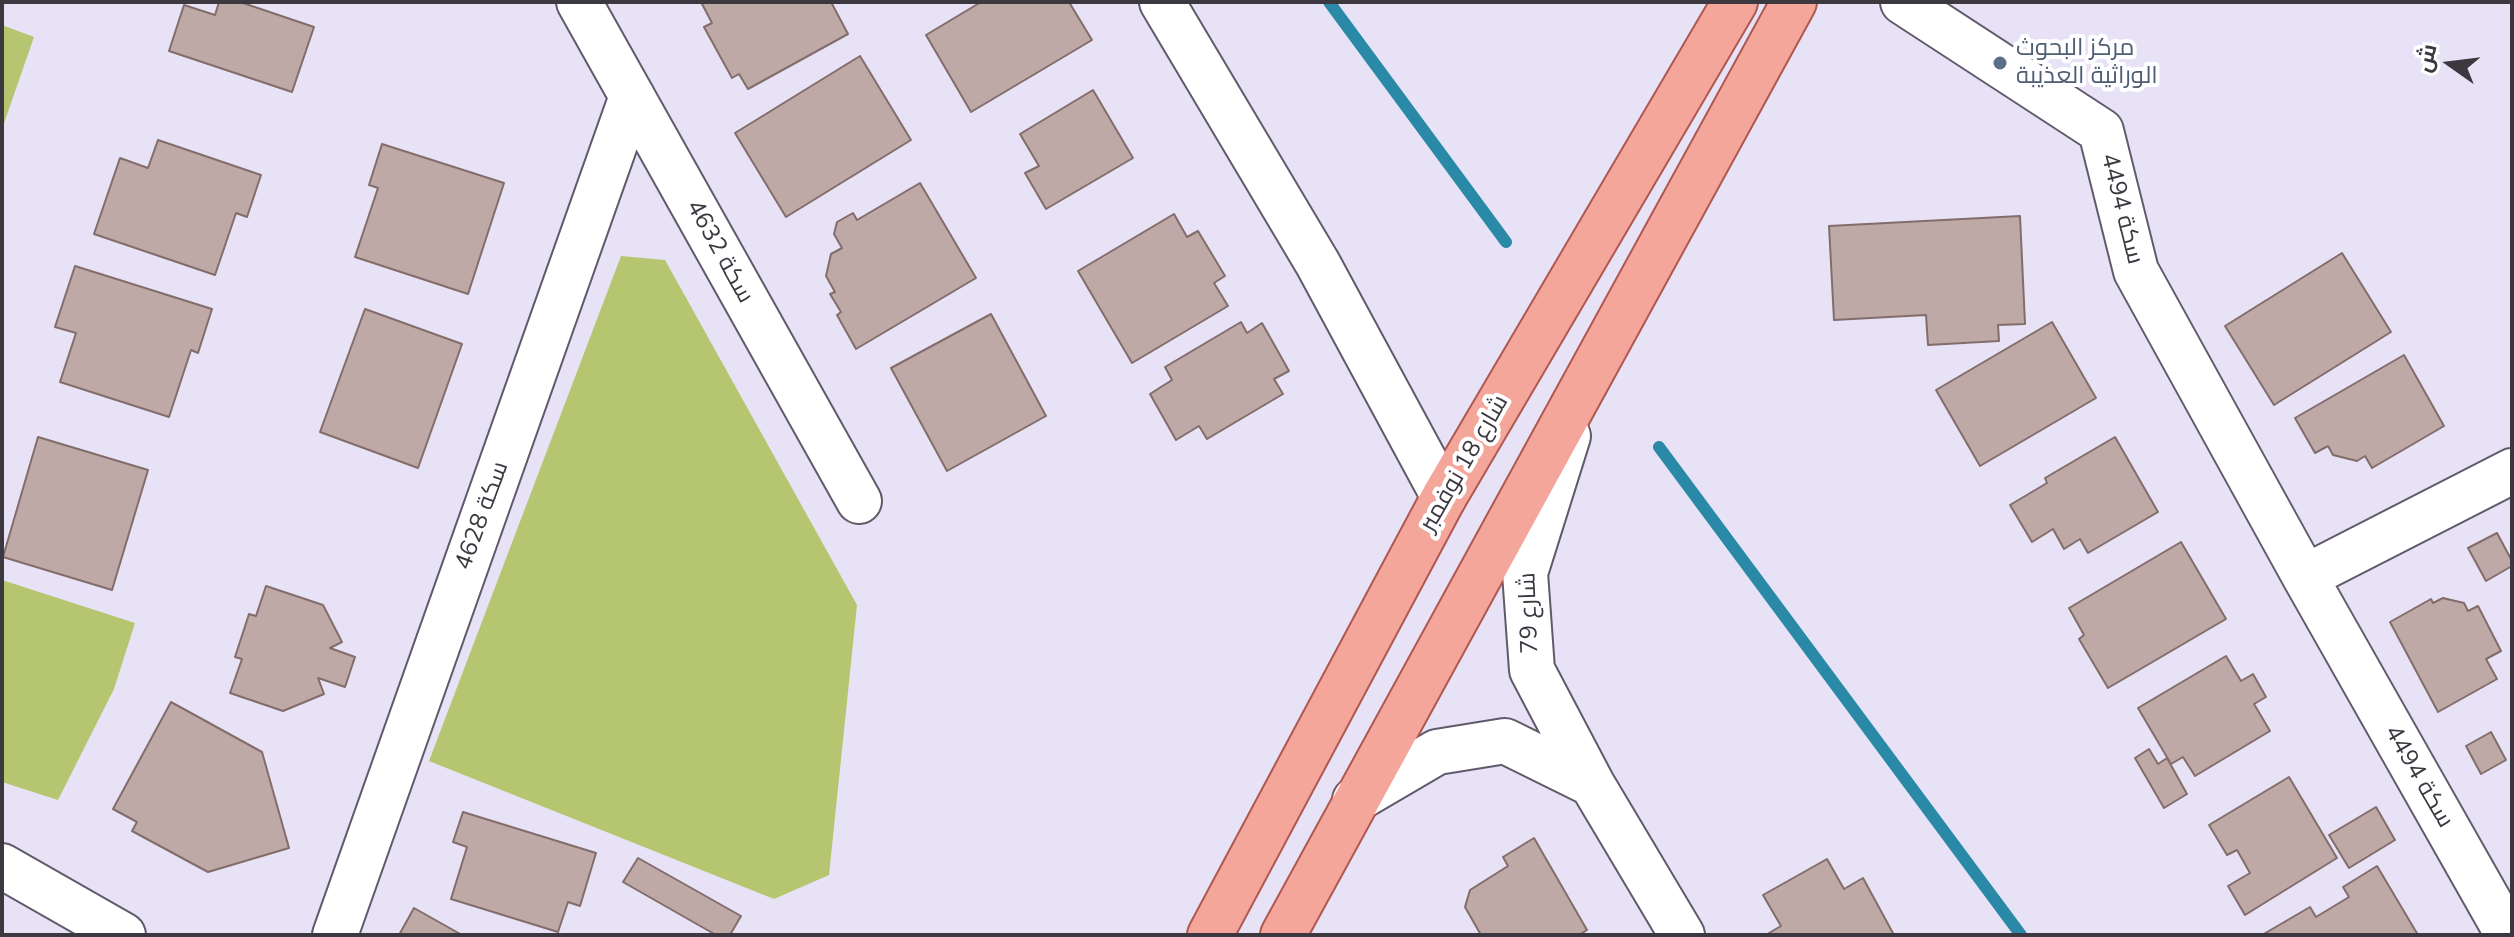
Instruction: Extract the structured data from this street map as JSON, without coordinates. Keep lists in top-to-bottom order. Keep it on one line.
{"streets":{"main road":["شارع 18 نوفمبر"],"street":["سكة 4494","سكة 4632","سكة 4628","79 شارع"]},"crossings":[["سكة 4632","سكة 4628"]],"places":["مركز البحوث الوراثية العذيبة"],"north":"left"}
